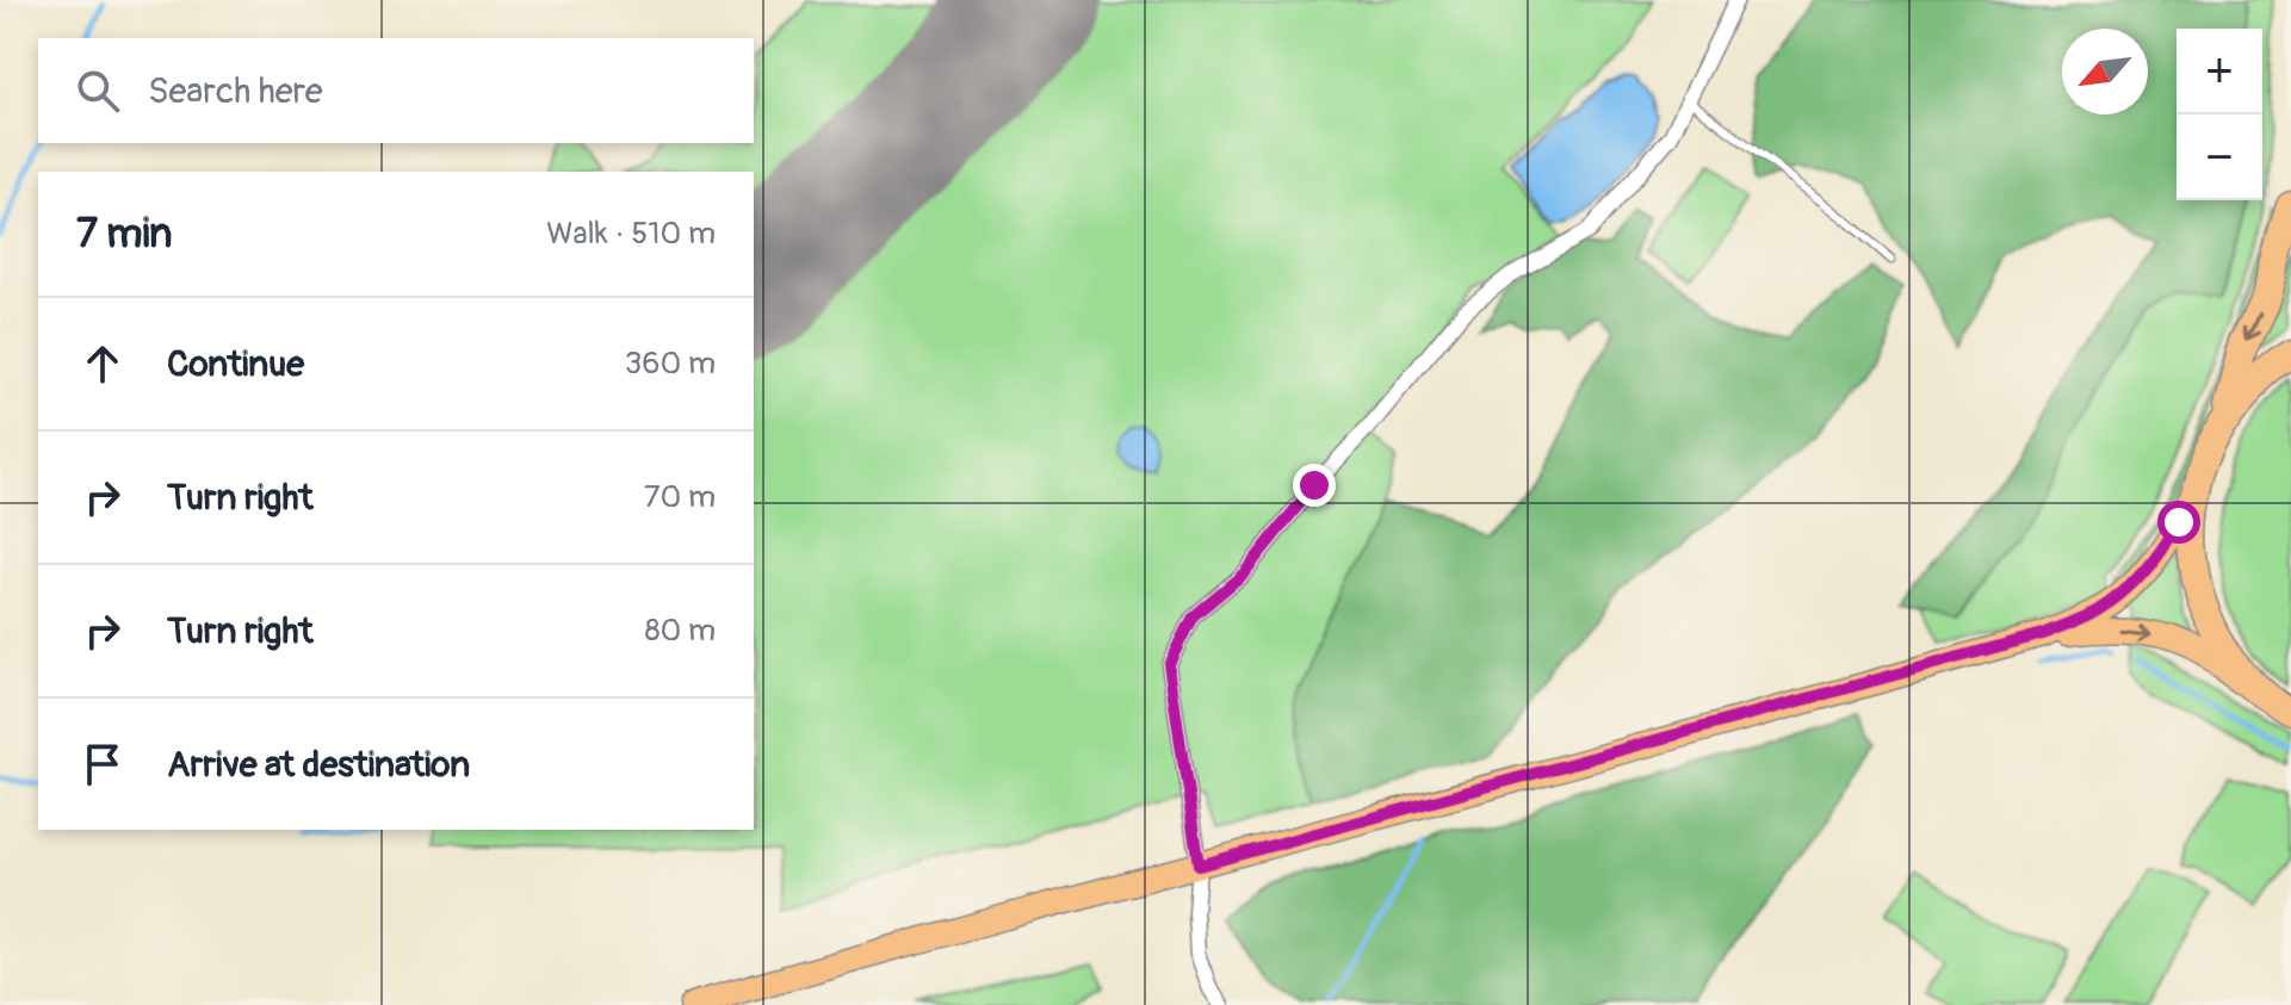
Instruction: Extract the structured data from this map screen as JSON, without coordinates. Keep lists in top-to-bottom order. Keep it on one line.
{"north":"bottom left","page":{"map_buttons":["+","−"],"search":"Search here","heading":["7 min","Walk · 510 m"],"list":[["Continue","360 m"],["Turn right","70 m"],["Turn right","80 m"],"Arrive at destination"]}}
